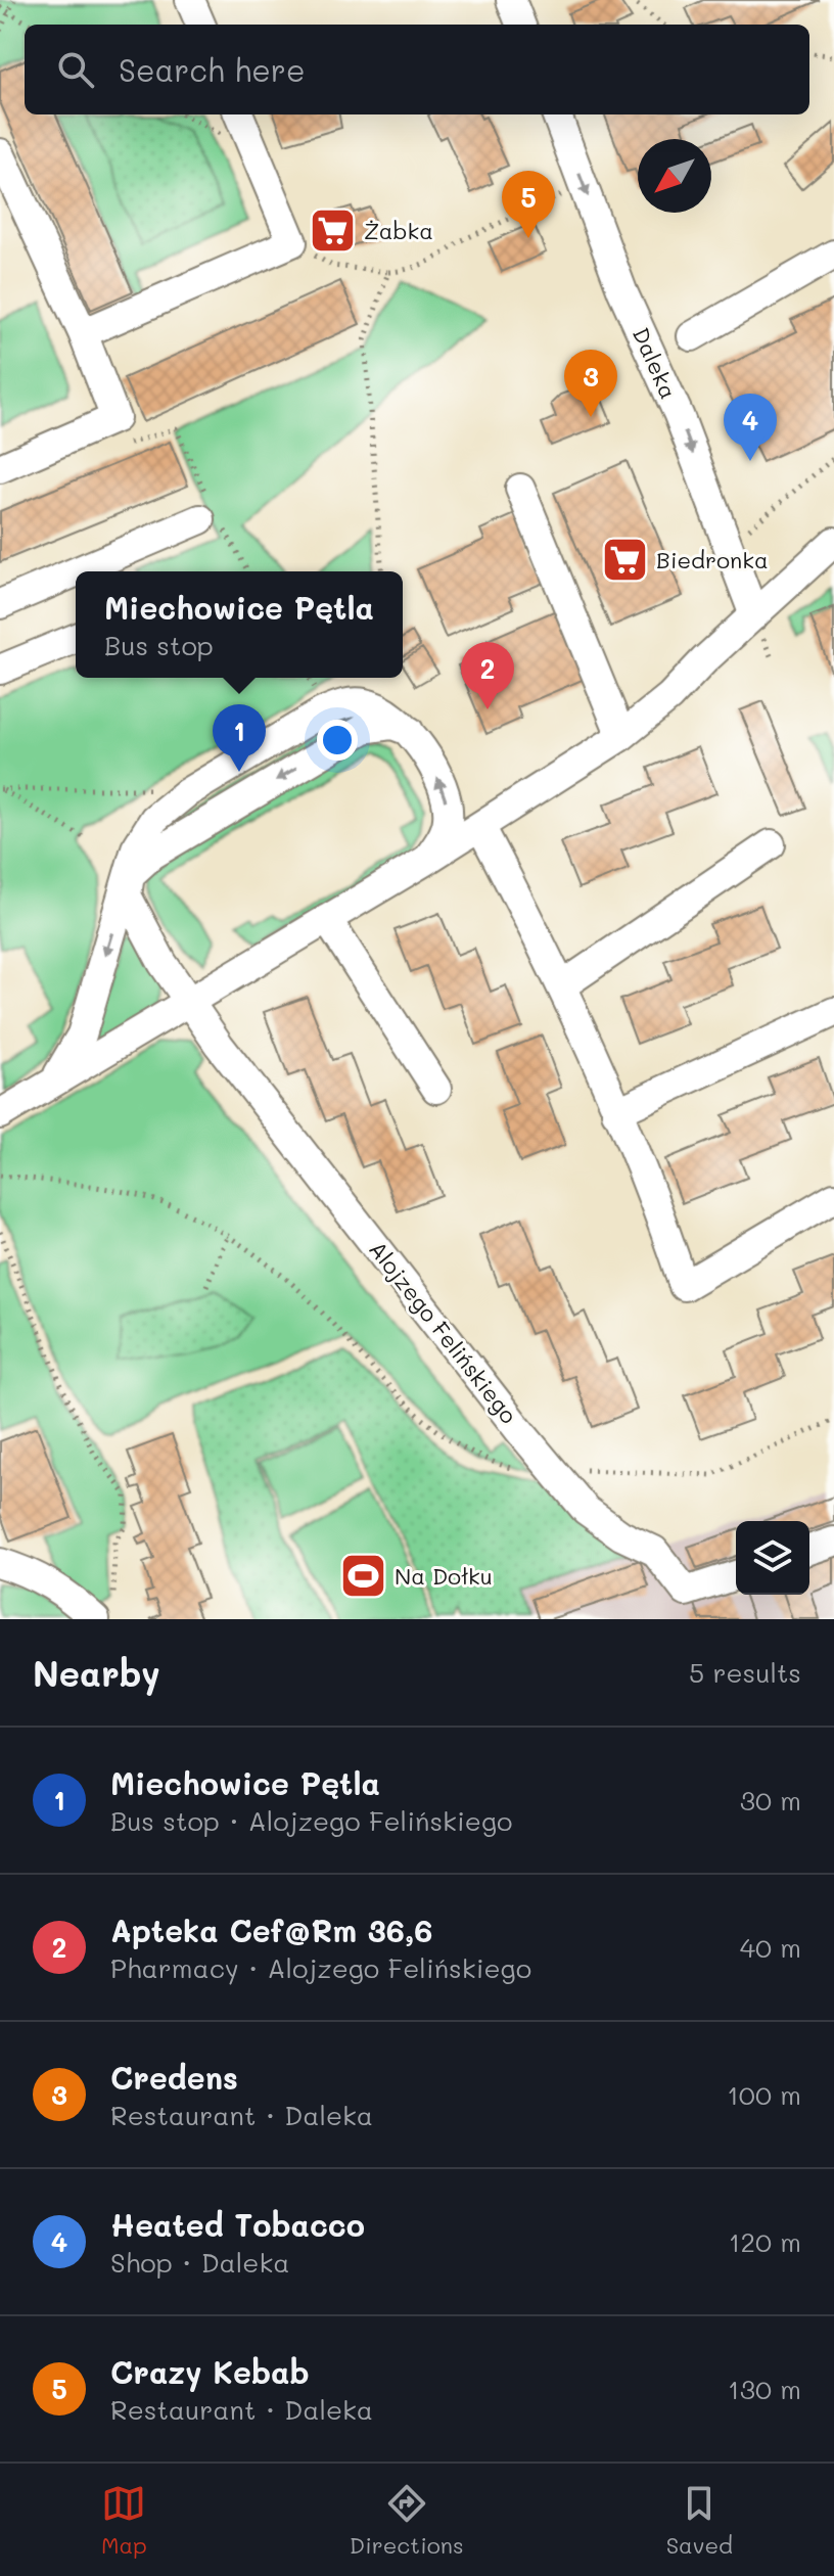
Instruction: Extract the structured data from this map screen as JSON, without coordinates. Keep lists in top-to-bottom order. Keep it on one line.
{"streets":{"street":["Daleka","Alojzego Felińskiego"]},"one_way":["Daleka"],"places":{"supermarket":["Żabka","Biedronka"],"sports":["Na Dołku"]},"north":"bottom left","page":{"search":"Search here","pins":["5","3","4","2","1"],"popup":["Miechowice Pętla","Bus stop"],"heading":["Nearby","5 results"],"list":[{"mark":"1","name":"Miechowice Pętla","note":"Bus stop · Alojzego Felińskiego","value":"30 m"},{"mark":"2","name":"Apteka Cef@Rm 36,6","note":"Pharmacy · Alojzego Felińskiego","value":"40 m"},{"mark":"3","name":"Credens","note":"Restaurant · Daleka","value":"100 m"},{"mark":"4","name":"Heated Tobacco","note":"Shop · Daleka","value":"120 m"},{"mark":"5","name":"Crazy Kebab","note":"Restaurant · Daleka","value":"130 m"}],"nav":["Map","Directions","Saved"]}}
